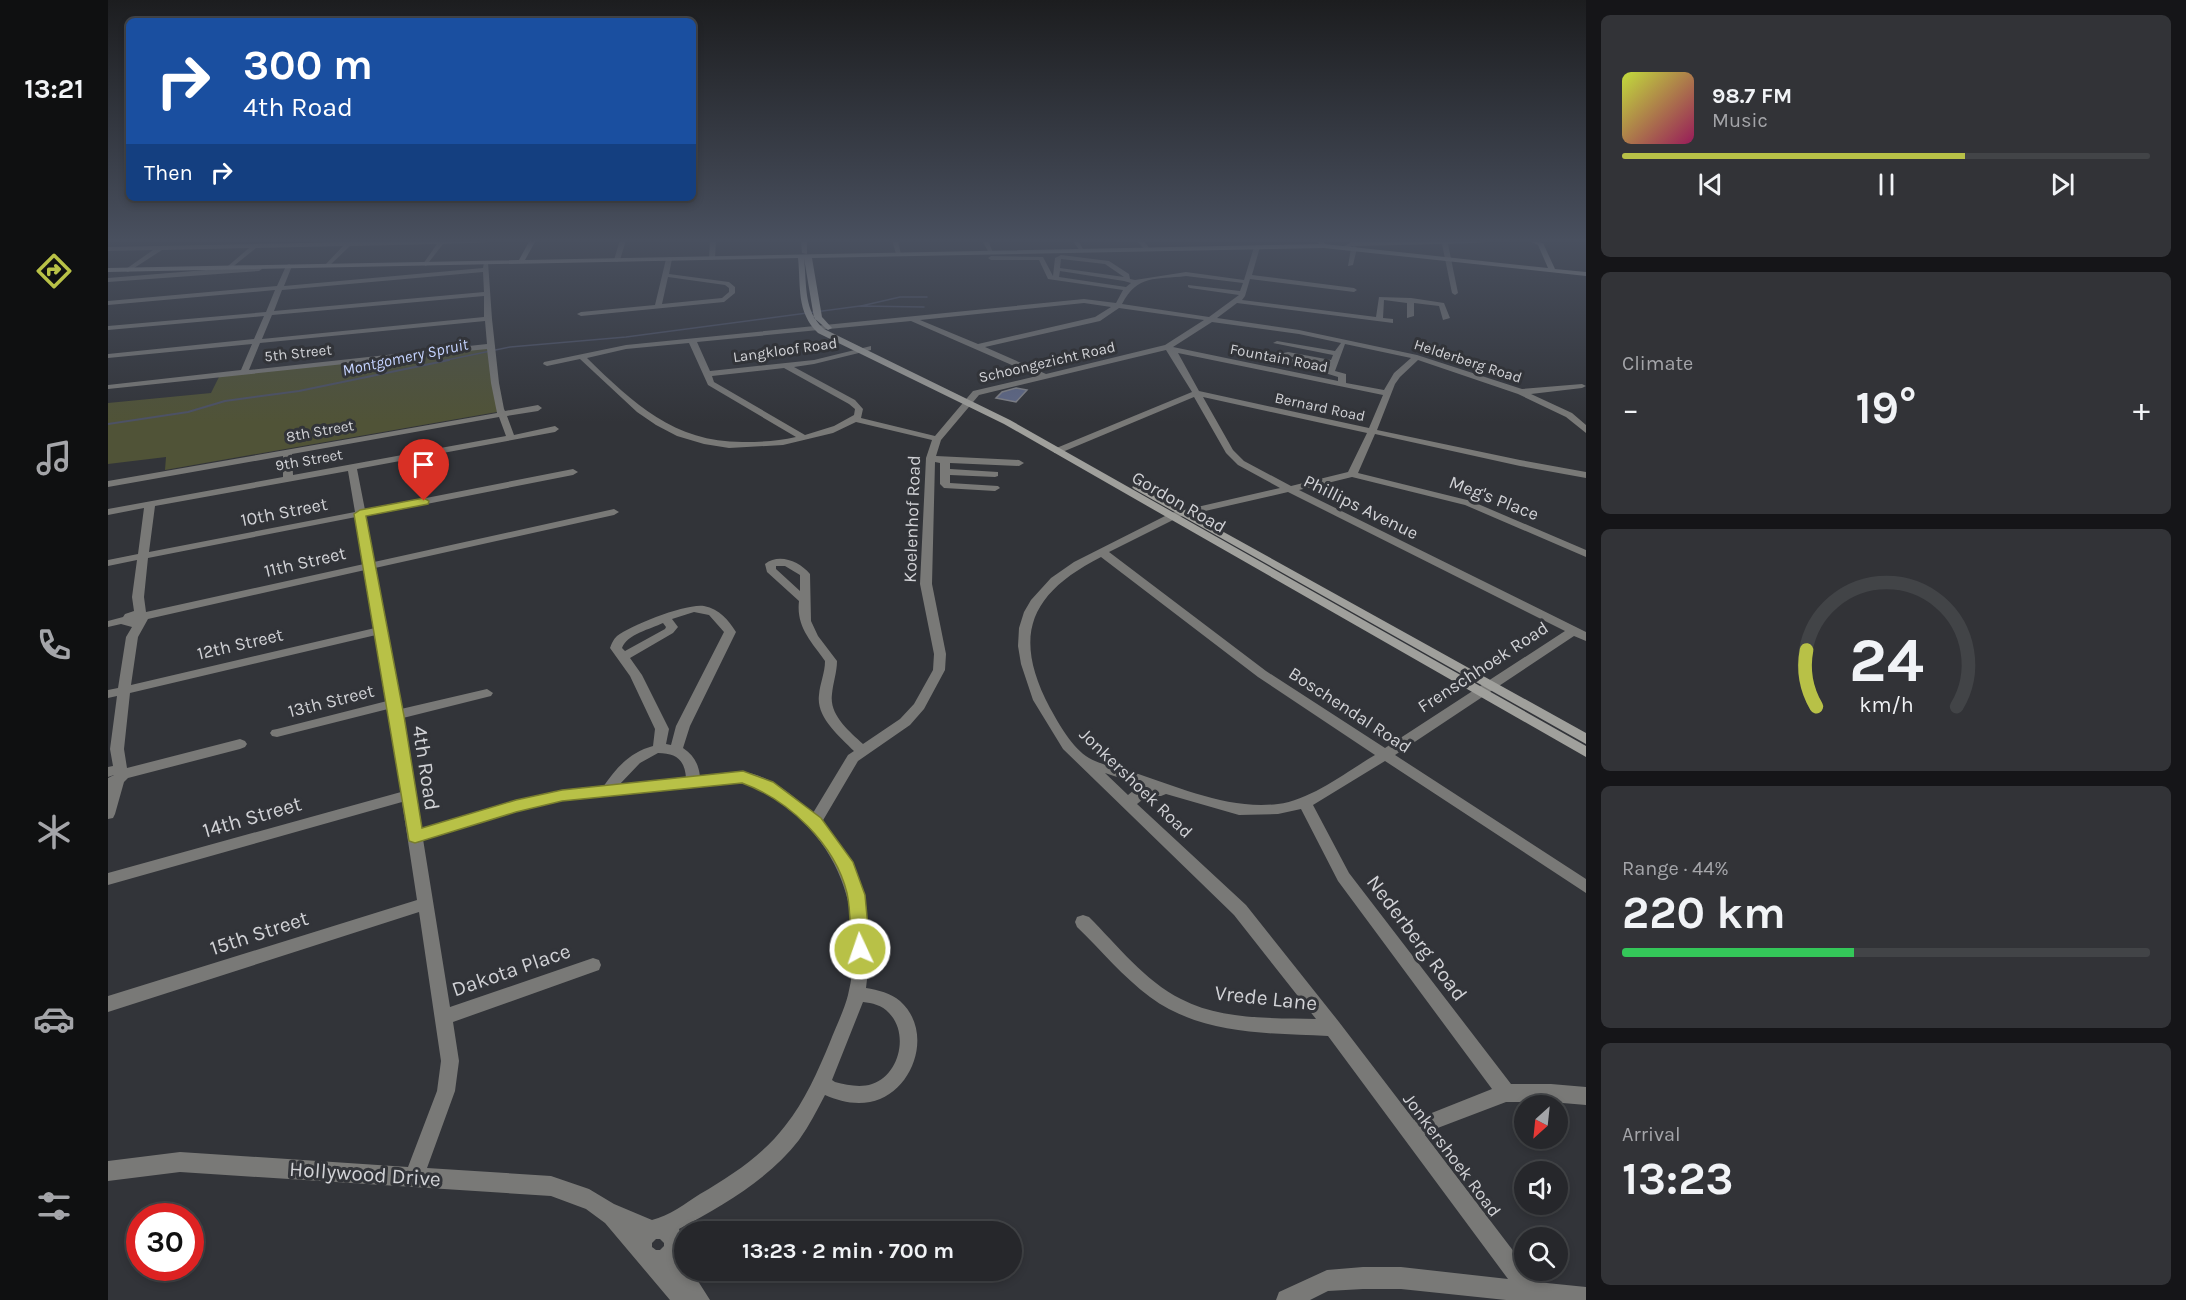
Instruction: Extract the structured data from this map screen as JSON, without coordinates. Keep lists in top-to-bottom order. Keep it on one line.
{"streets":{"main road":["Gordon Road"],"street":["Langkloof Road","5th Street","Fountain Road","Helderberg Road","Schoongezicht Road","Bernard Road","8th Street","9th Street","Meg's Place","Phillips Avenue","10th Street","Koelenhof Road","11th Street","12th Street","Frenschhoek Road","13th Street","Boschendal Road","4th Road","Jonkershoek Road","14th Street","15th Street","Nederberg Road","Dakota Place","Vrede Lane","Hollywood Drive"]},"crossings":[["Langkloof Road","Gordon Road"],["Fountain Road","Schoongezicht Road"],["Fountain Road","Phillips Avenue"],["Helderberg Road","Schoongezicht Road"],["Helderberg Road","Gordon Road"],["Schoongezicht Road","Gordon Road"],["Schoongezicht Road","Phillips Avenue"],["Schoongezicht Road","Koelenhof Road"],["Bernard Road","Phillips Avenue"],["9th Street","4th Road"],["Meg's Place","Jonkershoek Road"],["Gordon Road","Koelenhof Road"],["Gordon Road","Frenschhoek Road"],["Gordon Road","Jonkershoek Road"],["Phillips Avenue","Frenschhoek Road"],["Phillips Avenue","Jonkershoek Road"],["10th Street","4th Road"],["11th Street","4th Road"],["12th Street","4th Road"],["Frenschhoek Road","Boschendal Road"],["Frenschhoek Road","Jonkershoek Road"],["Frenschhoek Road","Nederberg Road"],["13th Street","4th Road"],["Boschendal Road","Jonkershoek Road"],["4th Road","14th Street"],["4th Road","15th Street"],["4th Road","Dakota Place"],["4th Road","Hollywood Drive"],["Jonkershoek Road","Vrede Lane"]],"water":["Montgomery Spruit"],"north":"bottom left","page":{"tabs":"13:21","turn":["300 m","4th Road"],"song":["98.7 FM","Music"],"then":"Then","tile":["Climate",["Range · 44%","220 km"],["Arrival","13:23"]],"heat":["−","19°","+"],"limit":"30","trip":"13:23 · 2 min · 700 m","gauge":["24","km/h"]}}
